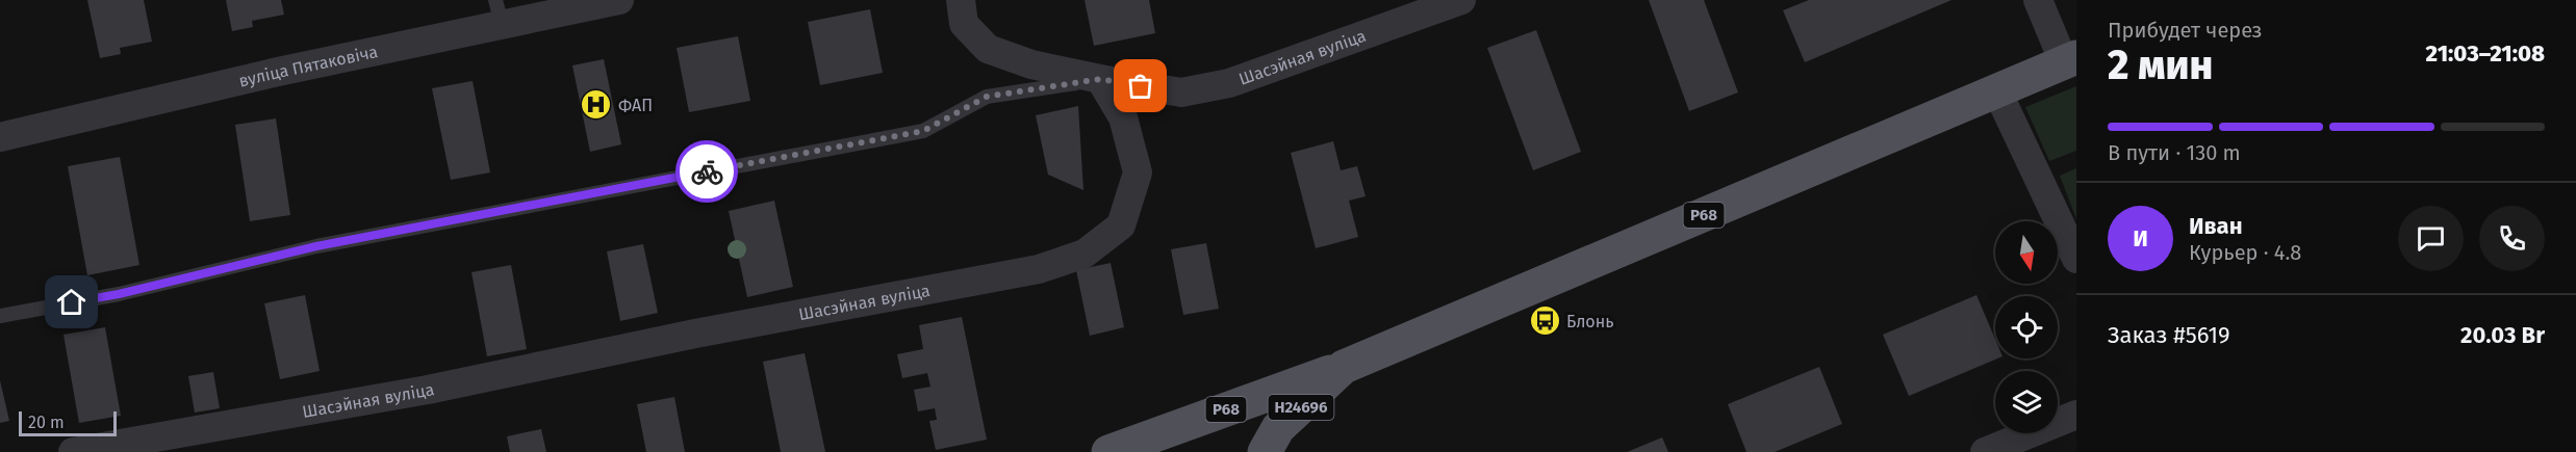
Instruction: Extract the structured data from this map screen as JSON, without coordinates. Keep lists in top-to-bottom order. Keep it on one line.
{"streets":{"main road":["Р68","Н24696"],"street":["Шасэйная вуліца","вуліца Пятаковіча"]},"crossings":[["Р68","Н24696"]],"places":{"hospital":["ФАП"],"bus stop":["Блонь"]},"scale_bar":"20 m","north":"bottom","page":{"heading":["2 мин","Прибудет через","21:03–21:08"],"panel":["Иван","Курьер · 4.8","Заказ #5619","20.03 Br"],"bar":"В пути · 130 m","round":"И","scale":"20 m"}}
